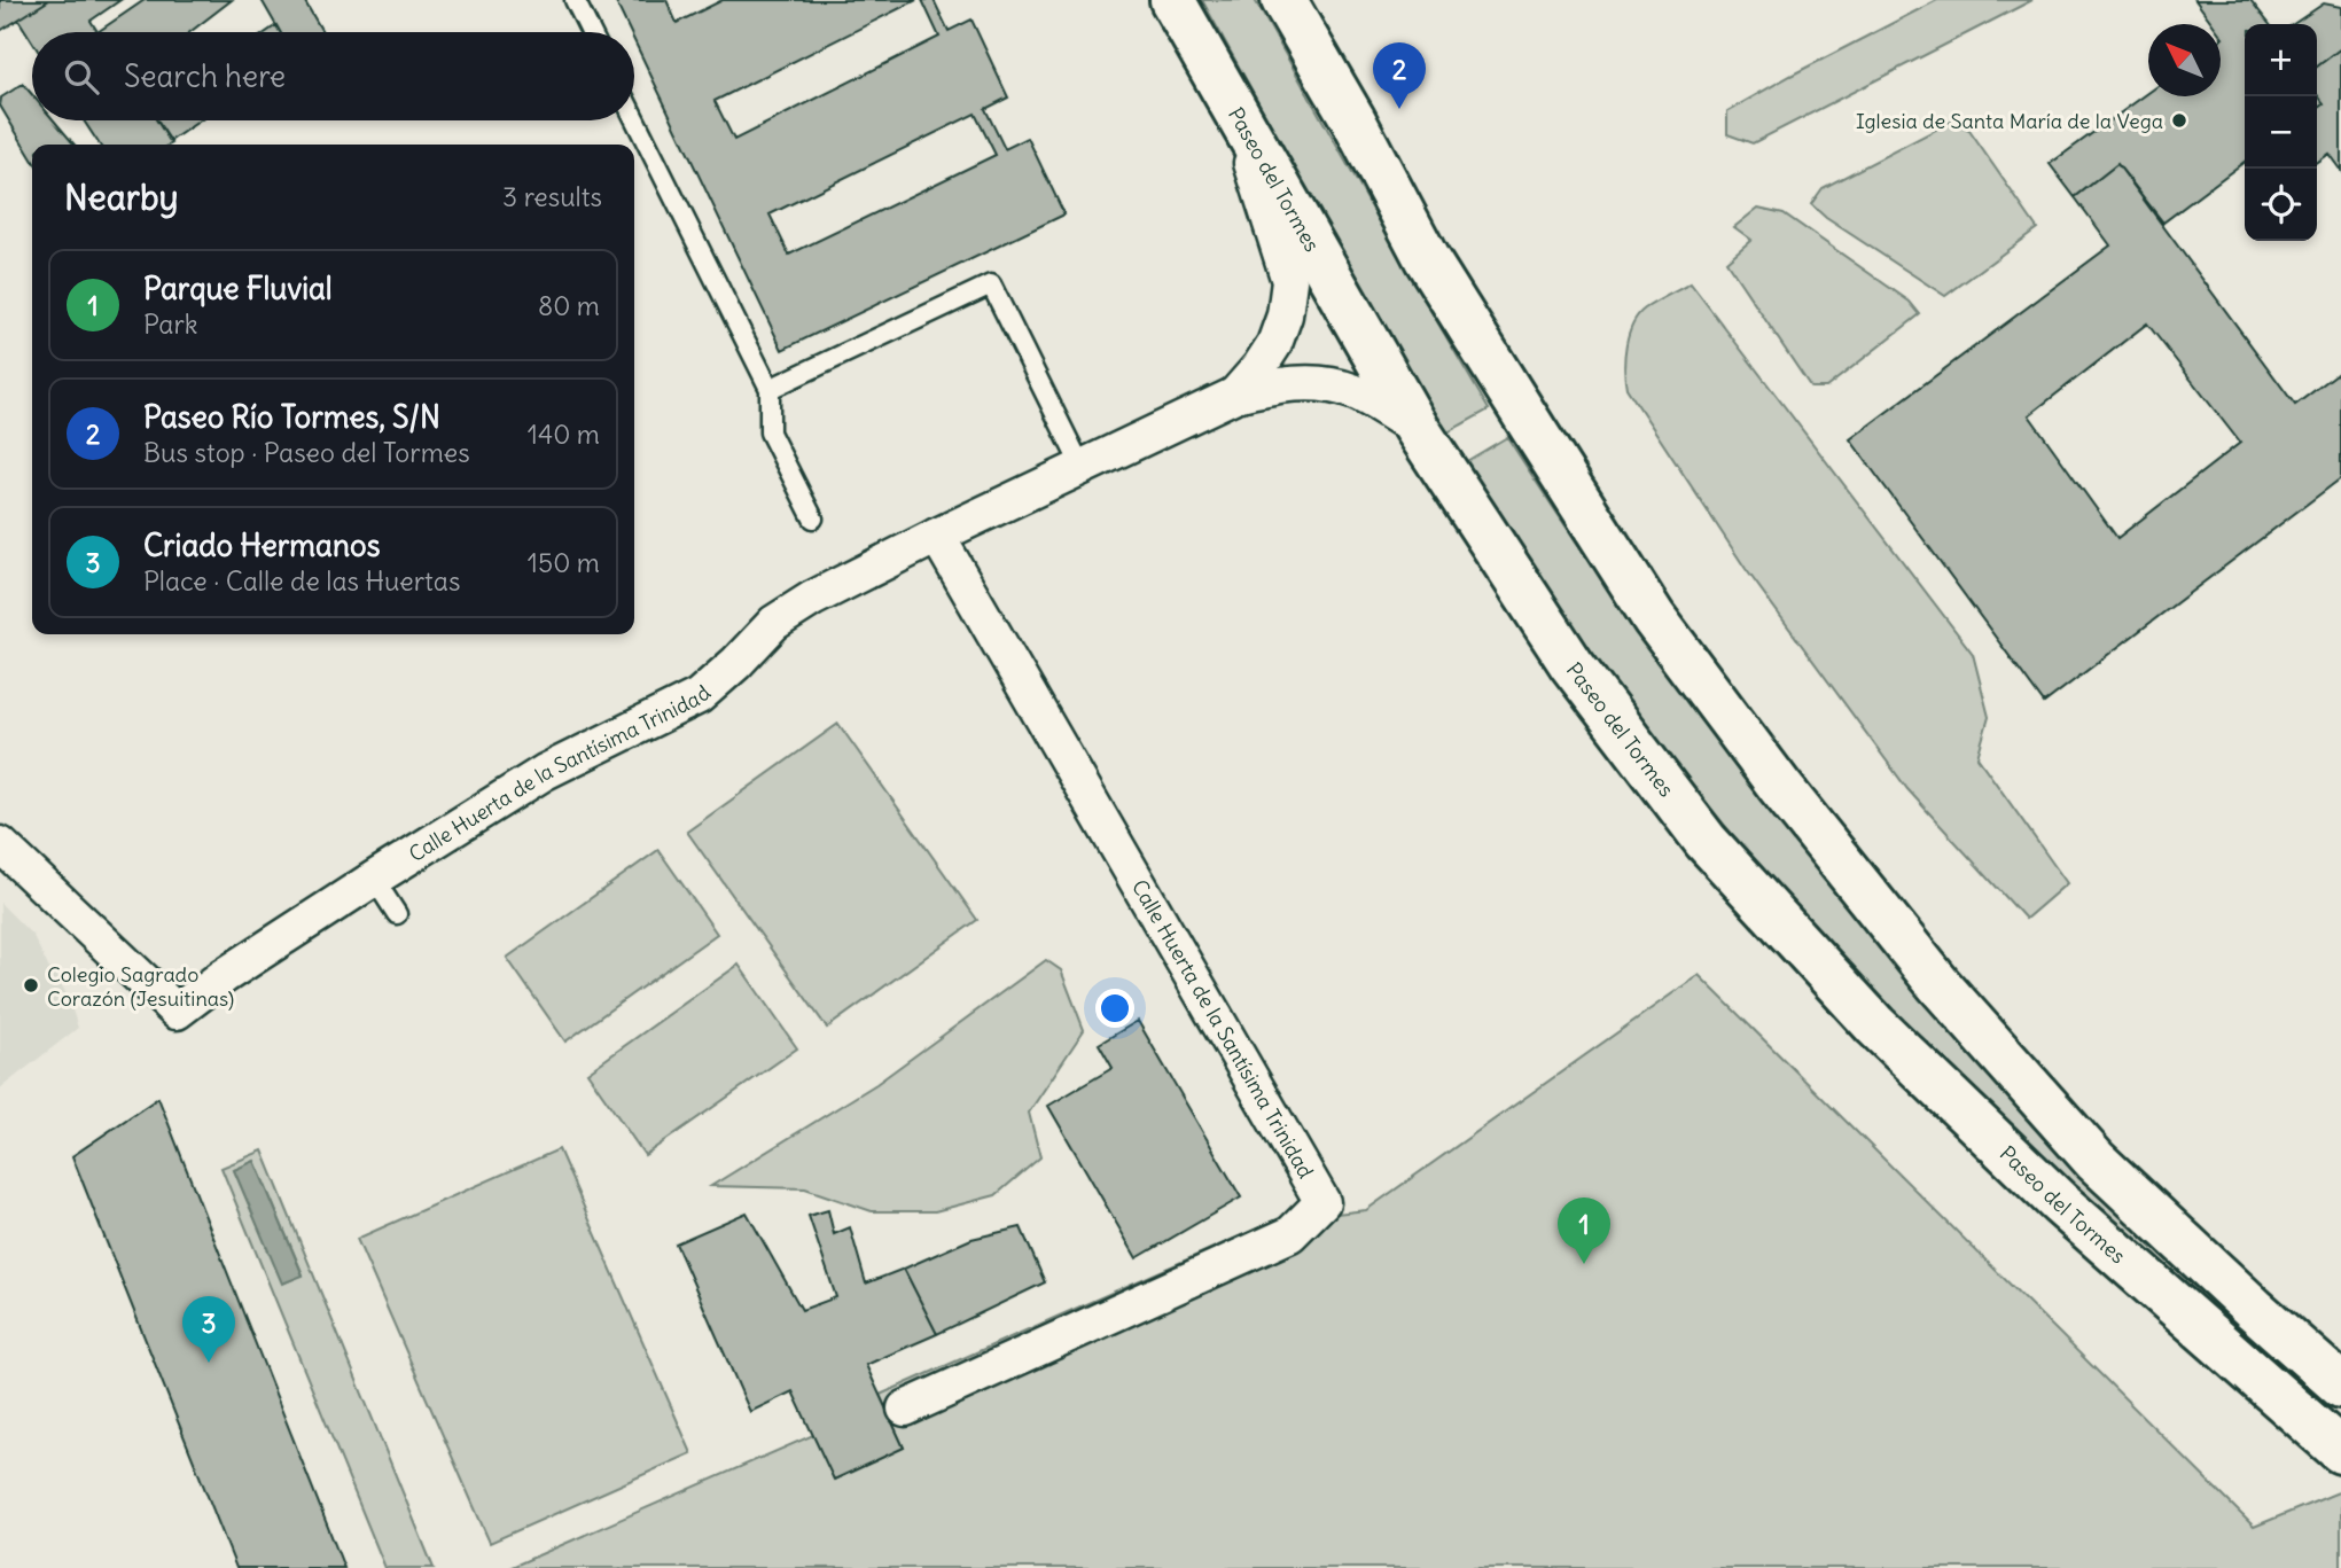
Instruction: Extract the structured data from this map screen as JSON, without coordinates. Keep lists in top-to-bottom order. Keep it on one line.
{"streets":{"highway":["Paseo del Tormes"],"street":["Calle Huerta de la Santísima Trinidad"]},"crossings":[["Paseo del Tormes","Calle Huerta de la Santísima Trinidad"]],"places":["Iglesia de Santa María de la Vega","Colegio Sagrado Corazón (Jesuitinas)"],"north":"top left","page":{"map_buttons":["+","−"],"search":"Search here","pins":["2","1","3"],"heading":["Nearby","3 results"],"list":[{"mark":"1","name":"Parque Fluvial","note":"Park","value":"80 m"},{"mark":"2","name":"Paseo Río Tormes, S/N","note":"Bus stop · Paseo del Tormes","value":"140 m"},{"mark":"3","name":"Criado Hermanos","note":"Place · Calle de las Huertas","value":"150 m"}]}}
